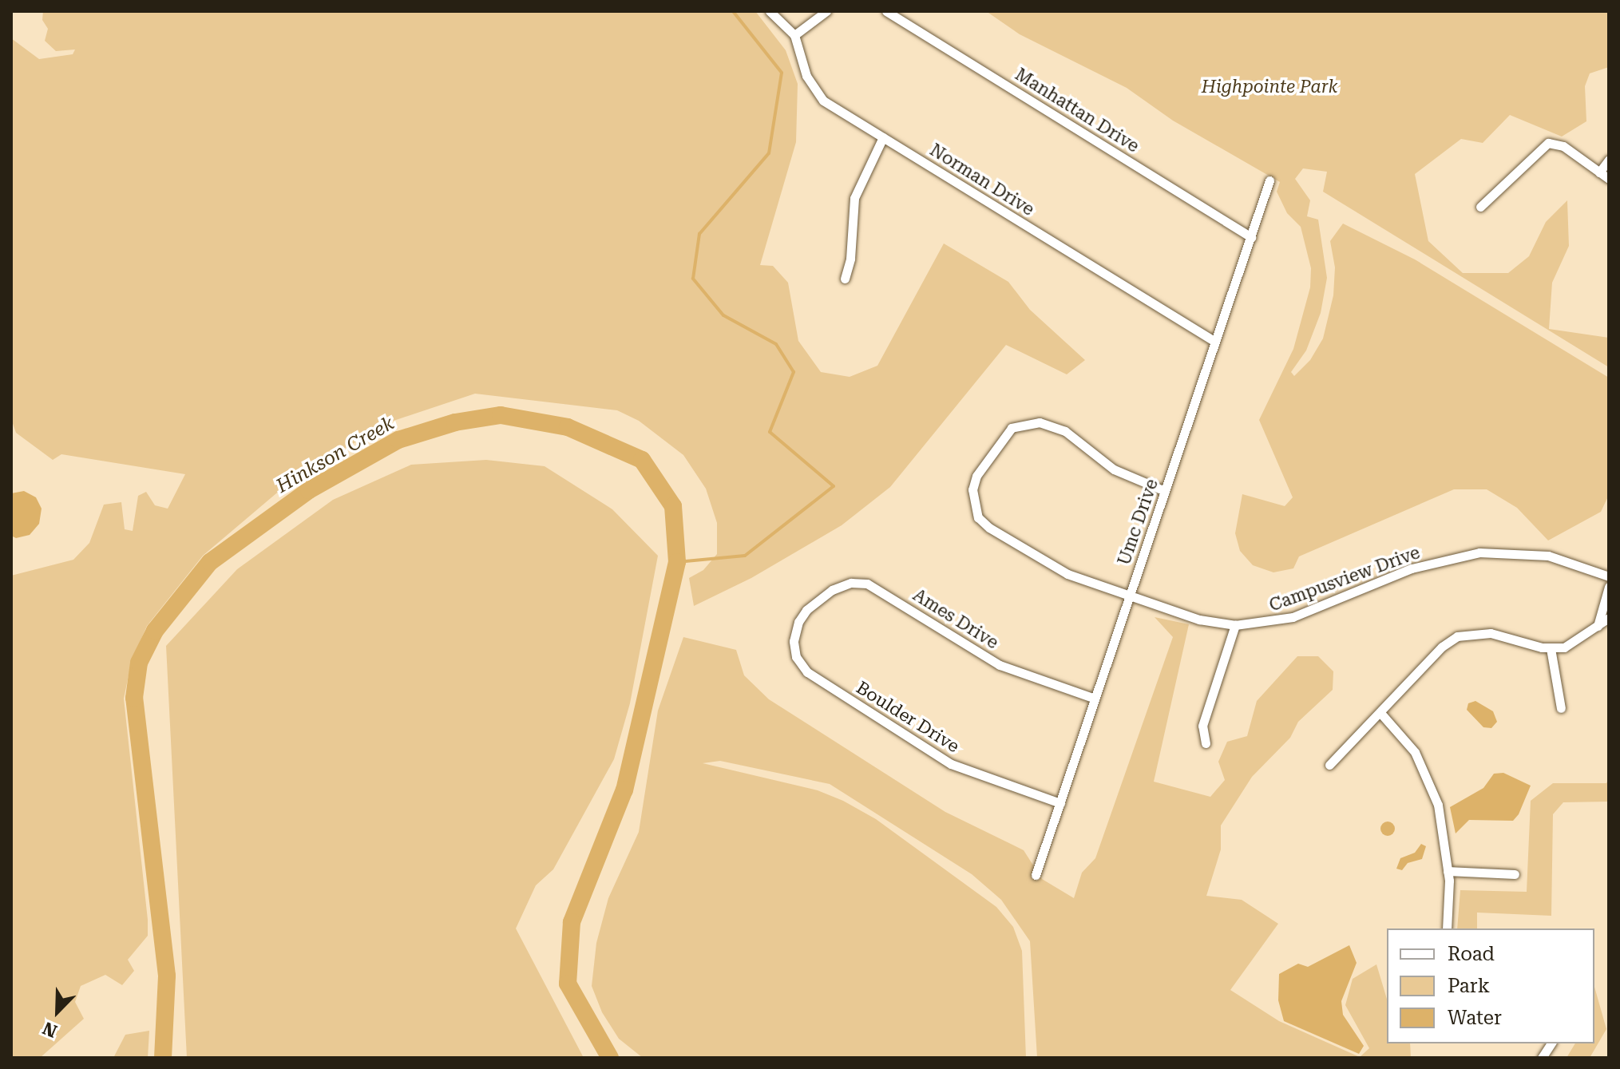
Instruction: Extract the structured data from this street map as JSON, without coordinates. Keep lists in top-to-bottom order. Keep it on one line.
{"streets":{"street":["Manhattan Drive","Norman Drive","Umc Drive","Campusview Drive","Ames Drive","Boulder Drive"]},"crossings":[["Manhattan Drive","Umc Drive"],["Norman Drive","Umc Drive"],["Umc Drive","Campusview Drive"],["Umc Drive","Ames Drive"],["Umc Drive","Boulder Drive"],["Ames Drive","Boulder Drive"]],"water":["Hinkson Creek"],"parks":["Highpointe Park"],"legend":["Road","Park","Water"],"north":"bottom left"}
